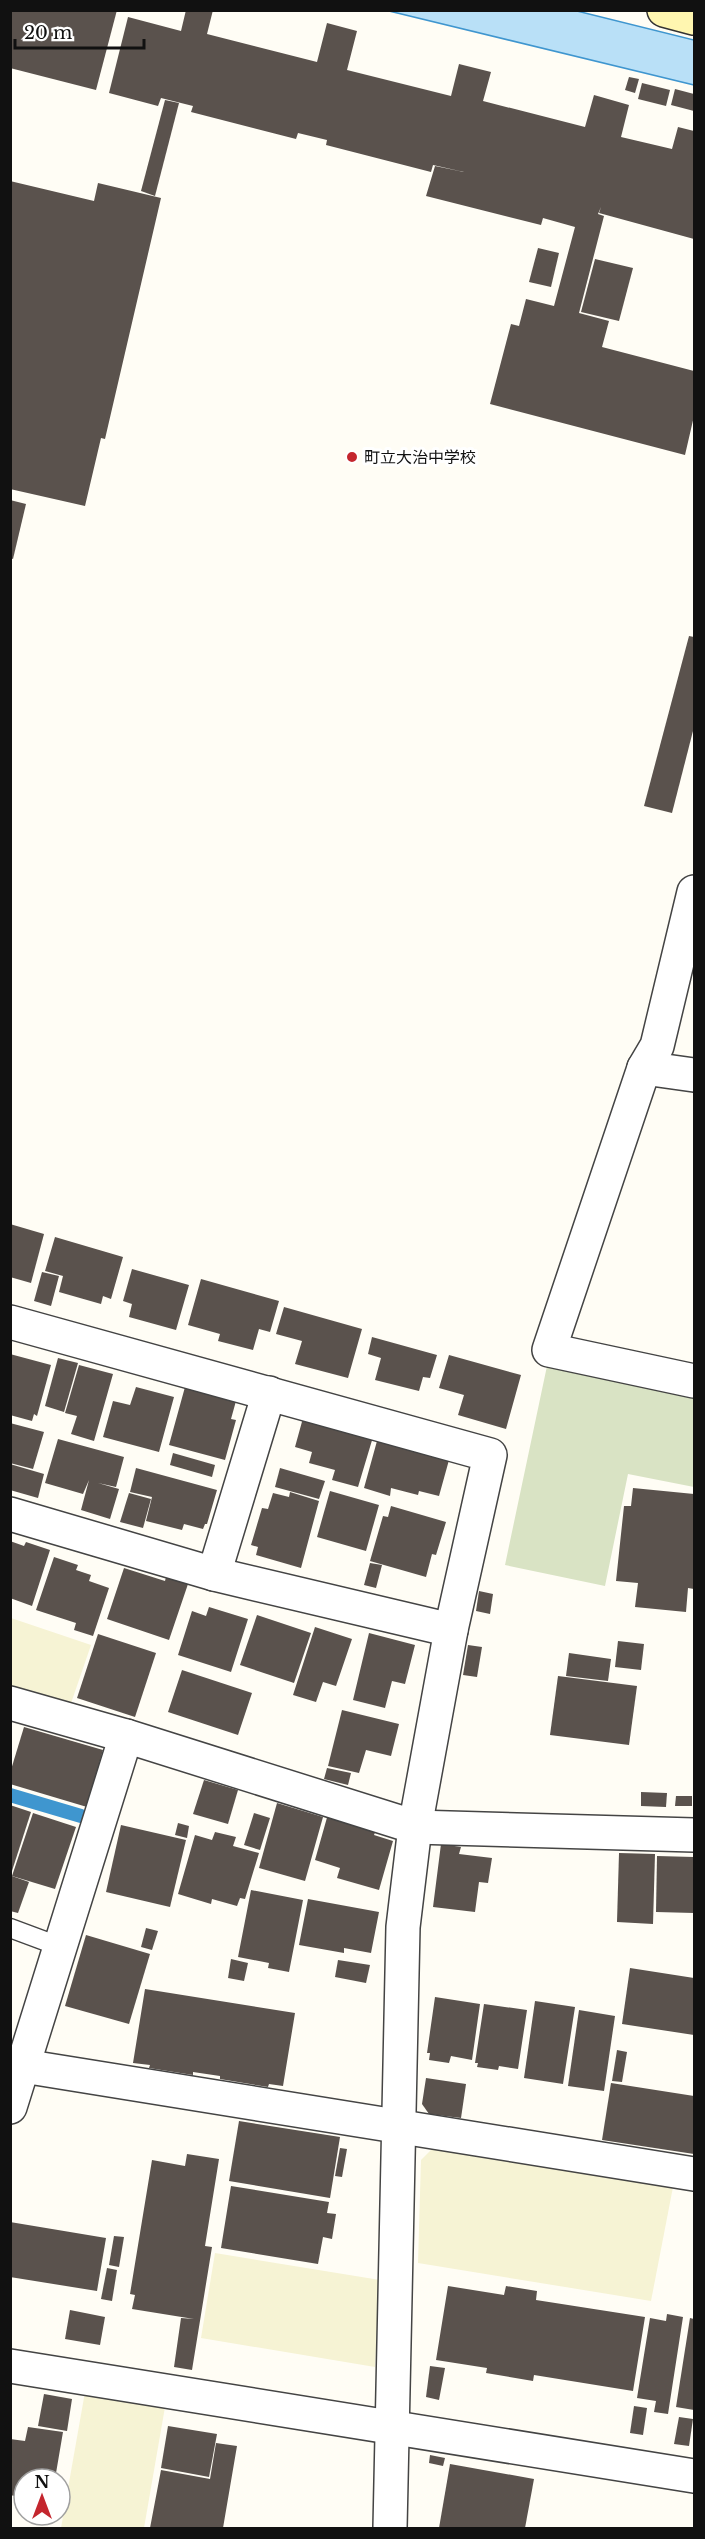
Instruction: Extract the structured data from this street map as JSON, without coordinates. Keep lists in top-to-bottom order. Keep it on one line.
{"places":["町立大治中学校"],"scale_bar":"20 m","north":"top"}
